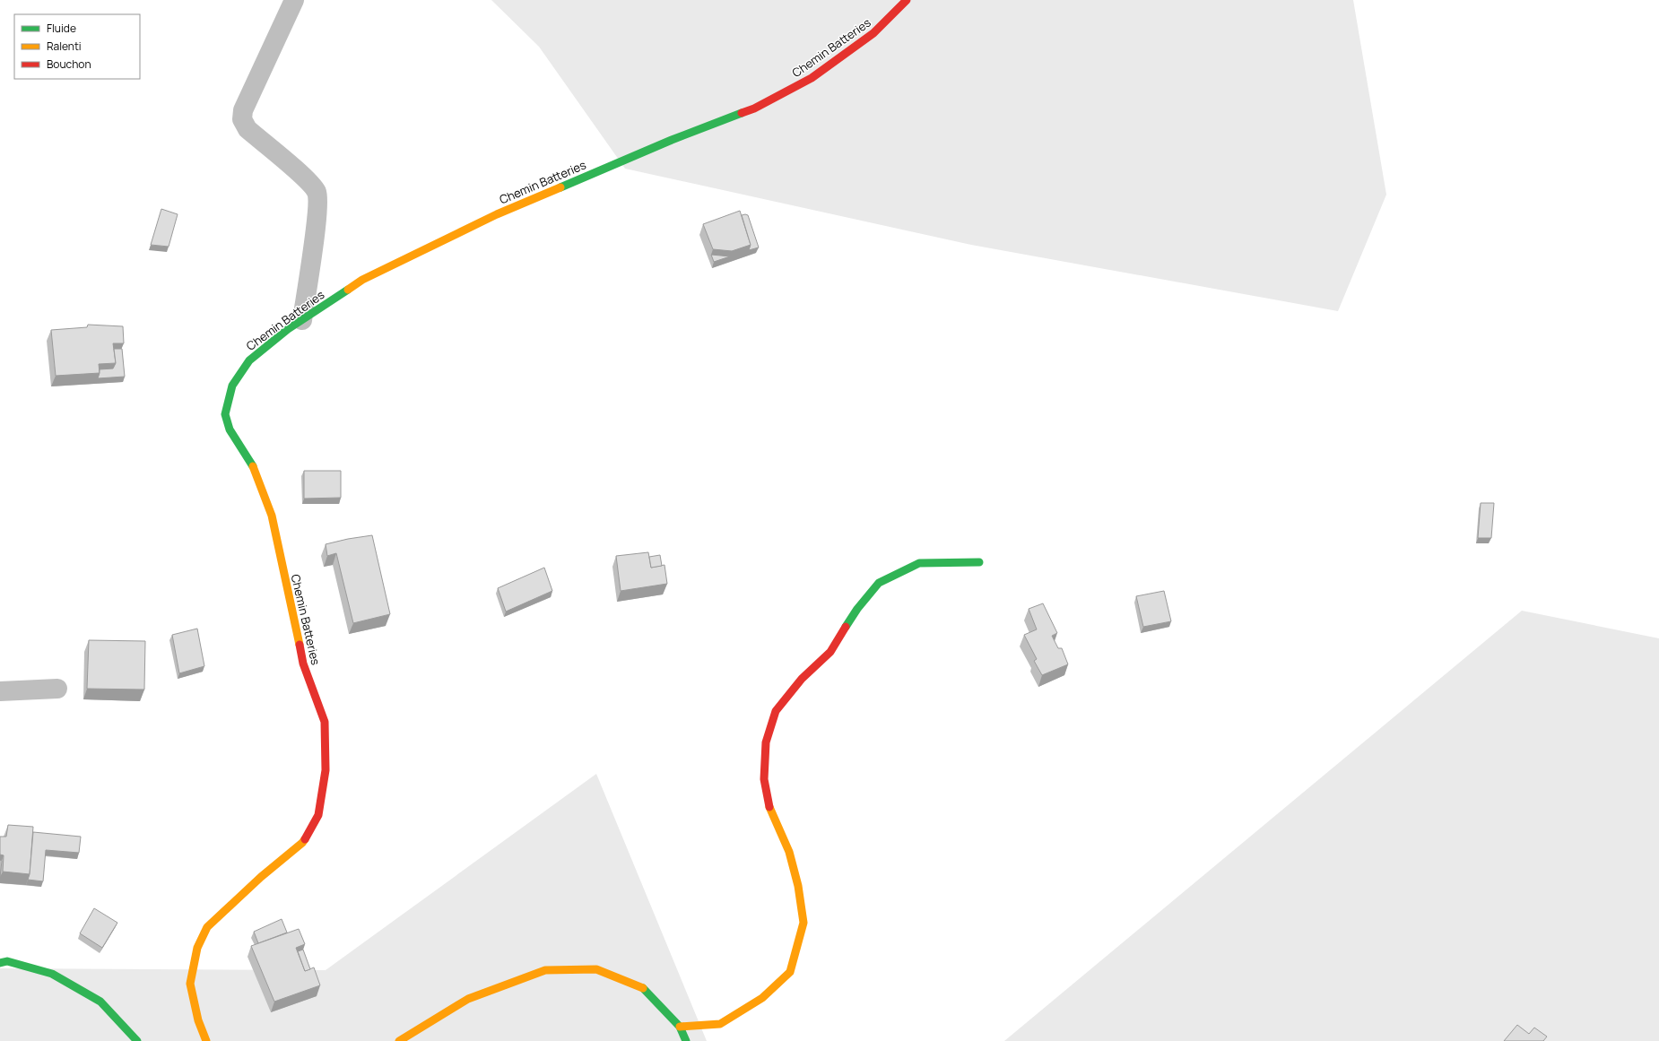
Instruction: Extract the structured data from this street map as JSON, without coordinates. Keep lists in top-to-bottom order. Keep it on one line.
{"streets":{"street":["Chemin Batteries"]},"legend":["Fluide","Ralenti","Bouchon"]}
